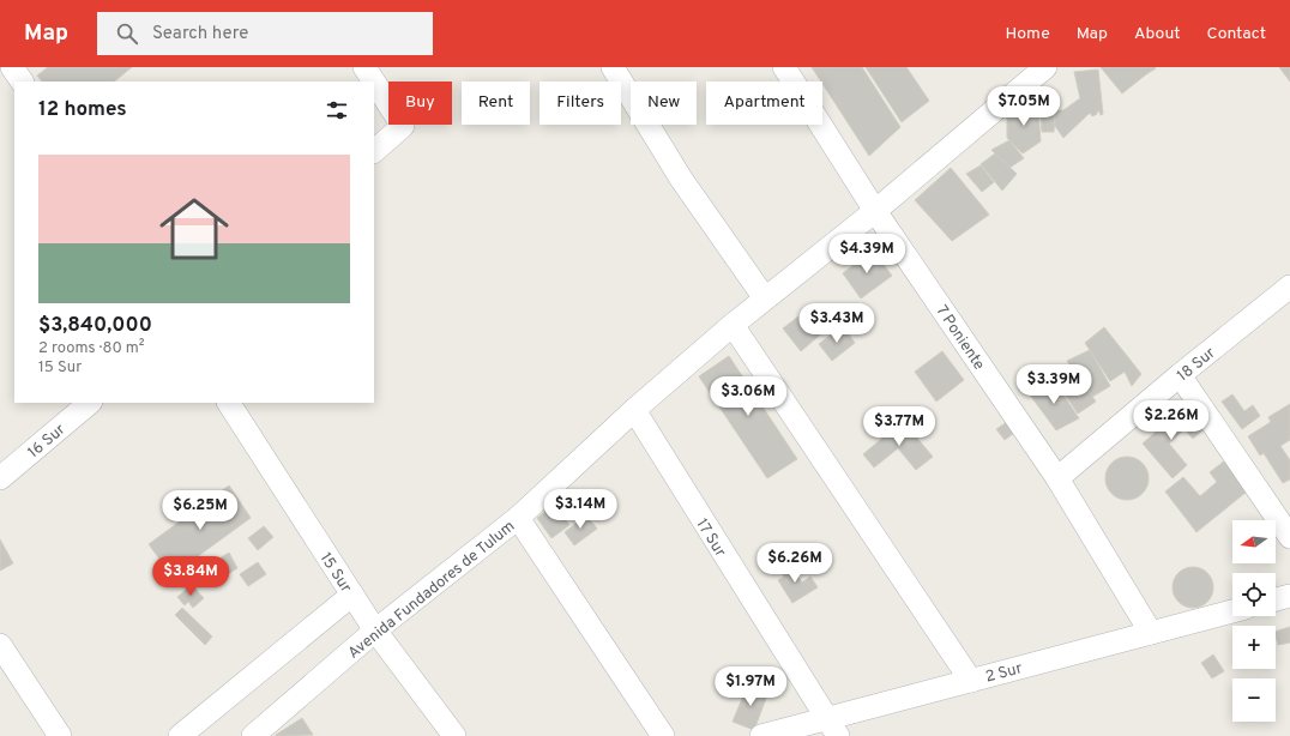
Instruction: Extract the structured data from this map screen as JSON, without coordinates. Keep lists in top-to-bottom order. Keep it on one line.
{"streets":{"street":["7 Poniente","18 Sur","16 Sur","17 Sur","15 Sur","Avenida Fundadores de Tulum","2 Sur"]},"crossings":[["7 Poniente","18 Sur"],["7 Poniente","Avenida Fundadores de Tulum"],["7 Poniente","2 Sur"],["17 Sur","Avenida Fundadores de Tulum"],["17 Sur","2 Sur"],["15 Sur","Avenida Fundadores de Tulum"]],"north":"left","page":{"header":"Map","search":"Search here","nav":["Home","Map","About","Contact"],"chip":["Buy","Rent","Filters","New","Apartment"],"heading":"12 homes","price":["$7.05M","$4.39M","$3.43M","$3.39M","$3.06M","$2.26M","$3.77M","$3.14M","$6.25M","$6.26M","$3.84M","$1.97M"],"list":[{"name":"$3,840,000","note":"2 rooms · 80 m² · 15 Sur"}],"map_buttons":["+","−"]}}
